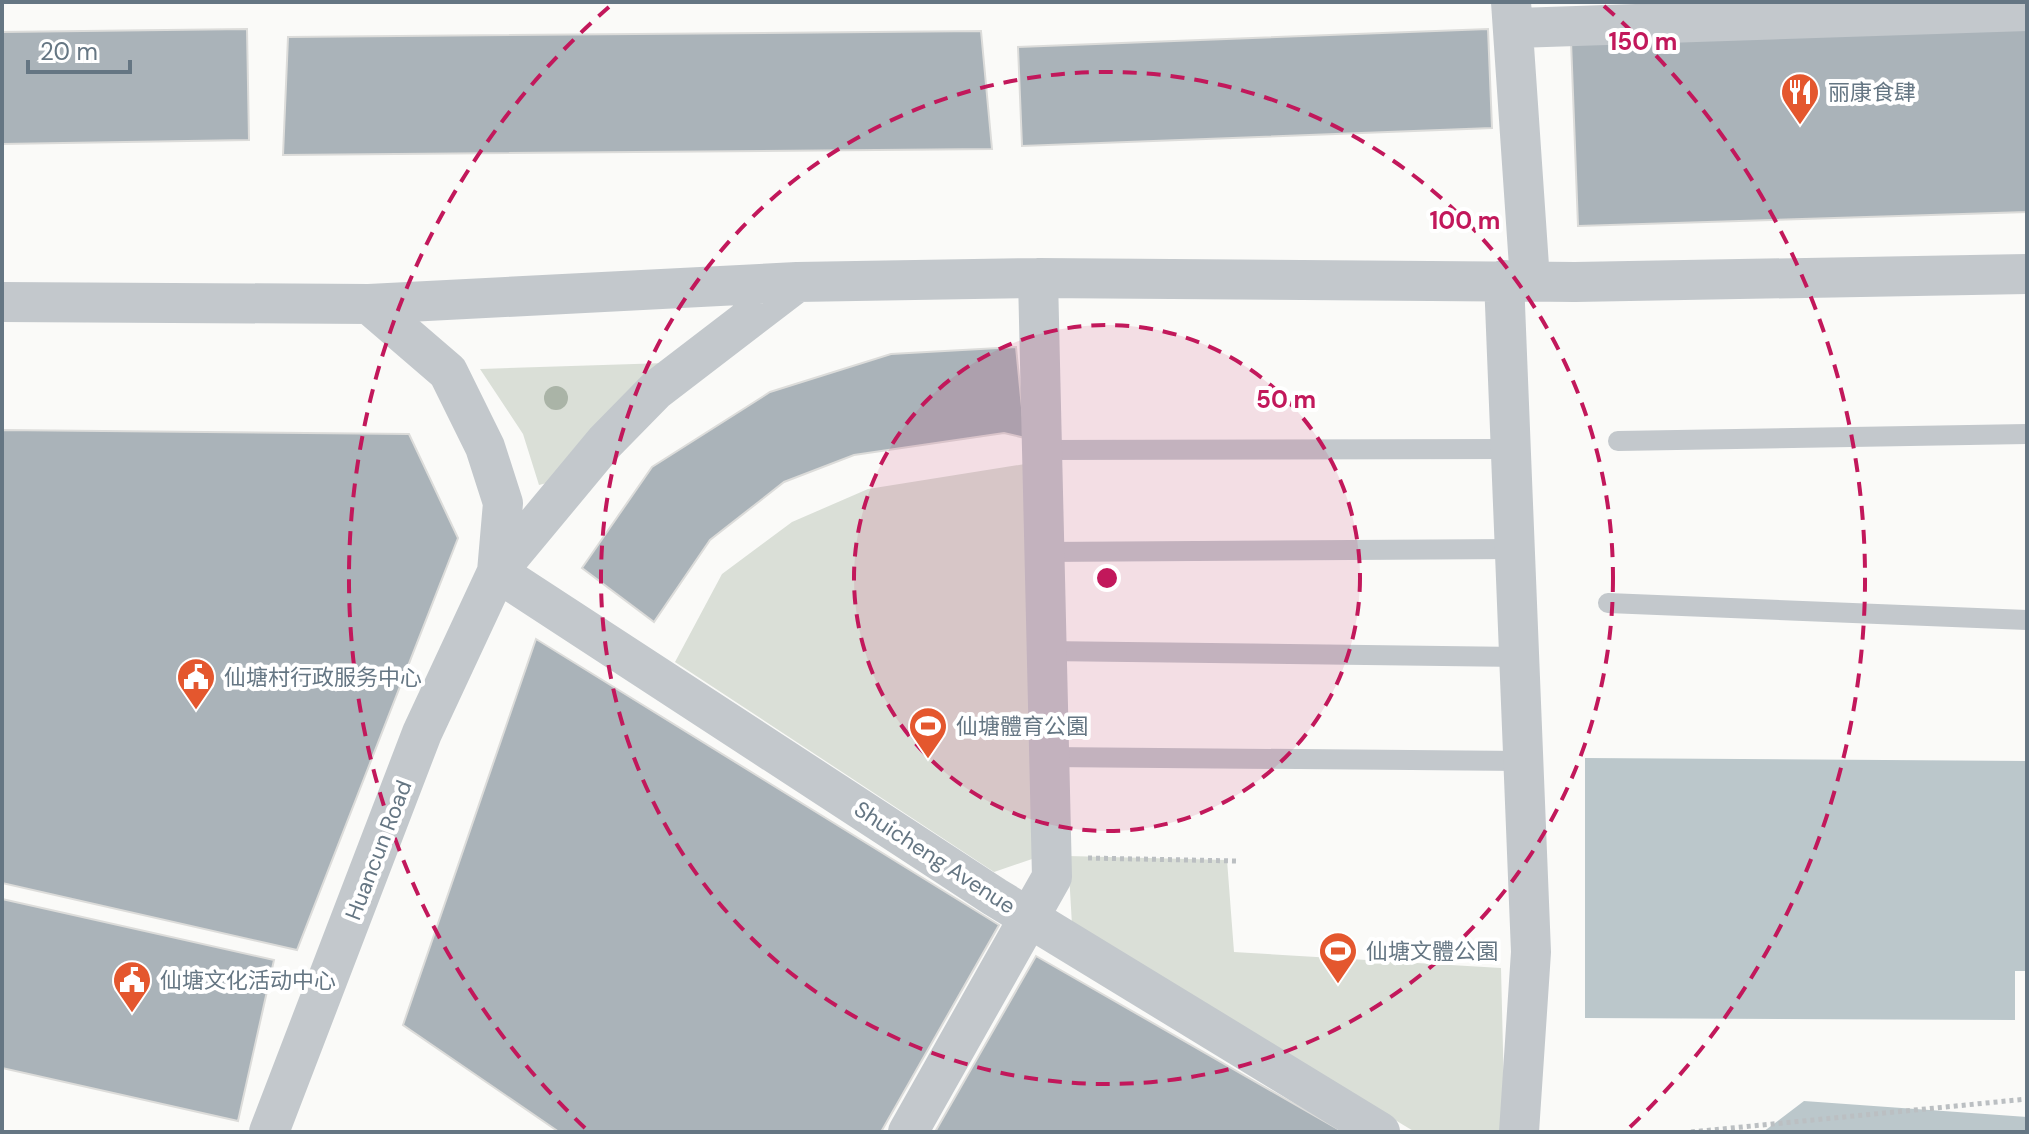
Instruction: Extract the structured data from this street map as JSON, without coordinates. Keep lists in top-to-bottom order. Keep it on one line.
{"streets":{"street":["Huancun Road","Shuicheng Avenue"]},"crossings":[["Huancun Road","Shuicheng Avenue"]],"places":{"restaurant":["丽康食肆"],"public building":["仙塘村行政服务中心","仙塘文化活动中心"],"sports":["仙塘體育公園","仙塘文體公園"]},"scale_bar":"20 m","rings":["150 m","100 m","50 m"]}
